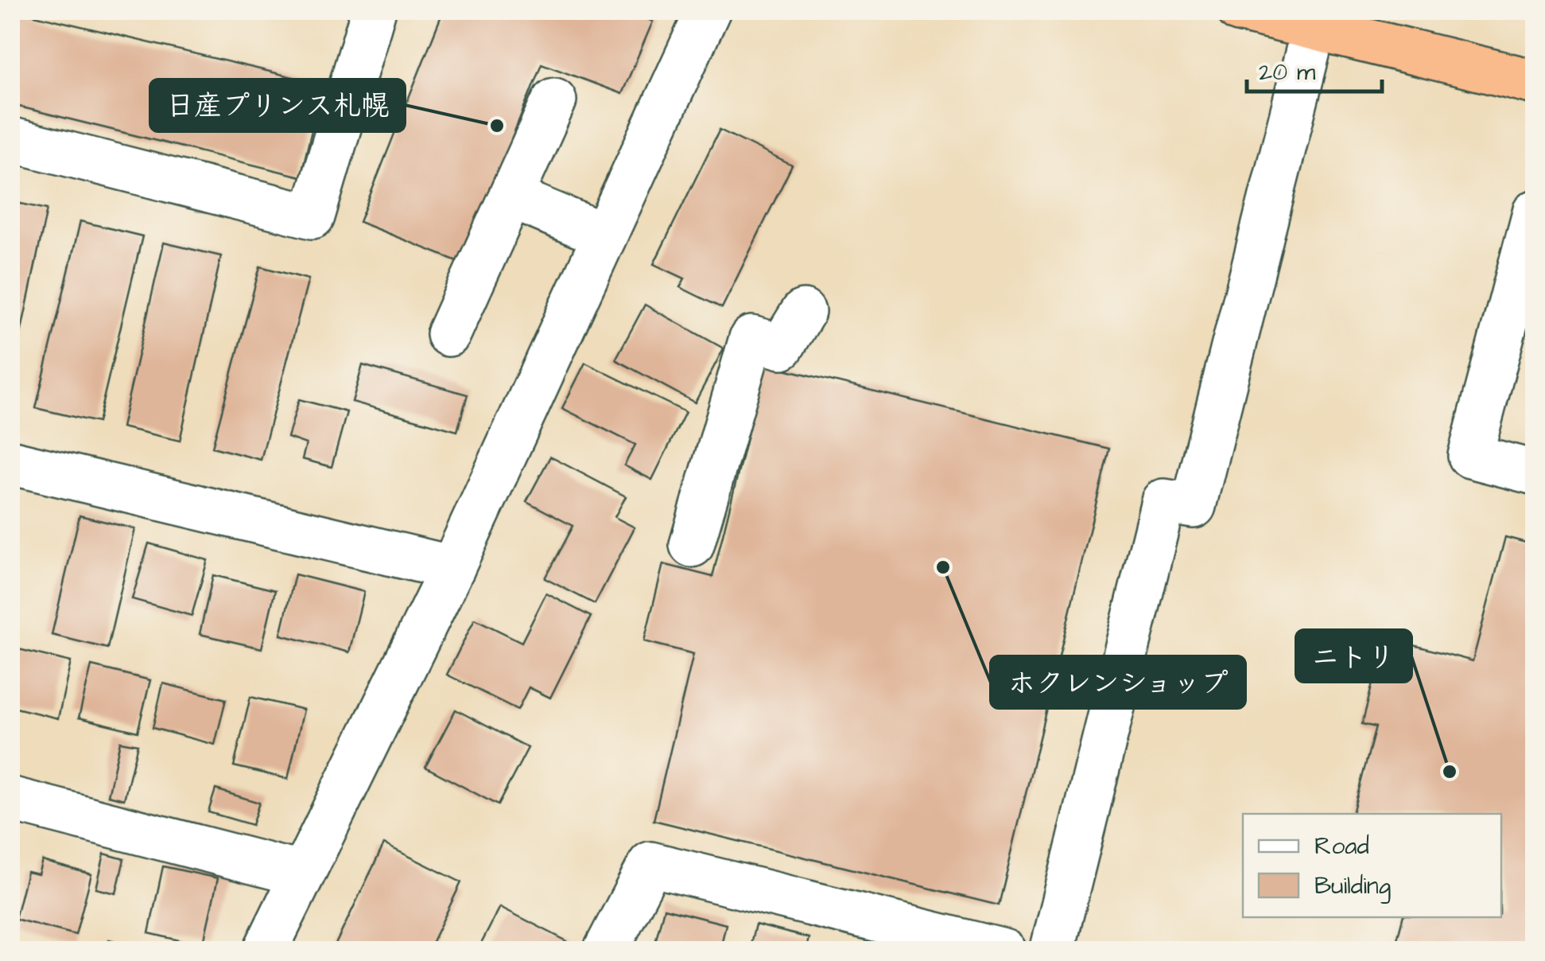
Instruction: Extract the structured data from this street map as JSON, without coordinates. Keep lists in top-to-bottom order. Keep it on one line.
{"places":["日産プリンス札幌","ホクレンショップ","ニトリ"],"legend":["Road","Building"],"scale_bar":"20 m"}
